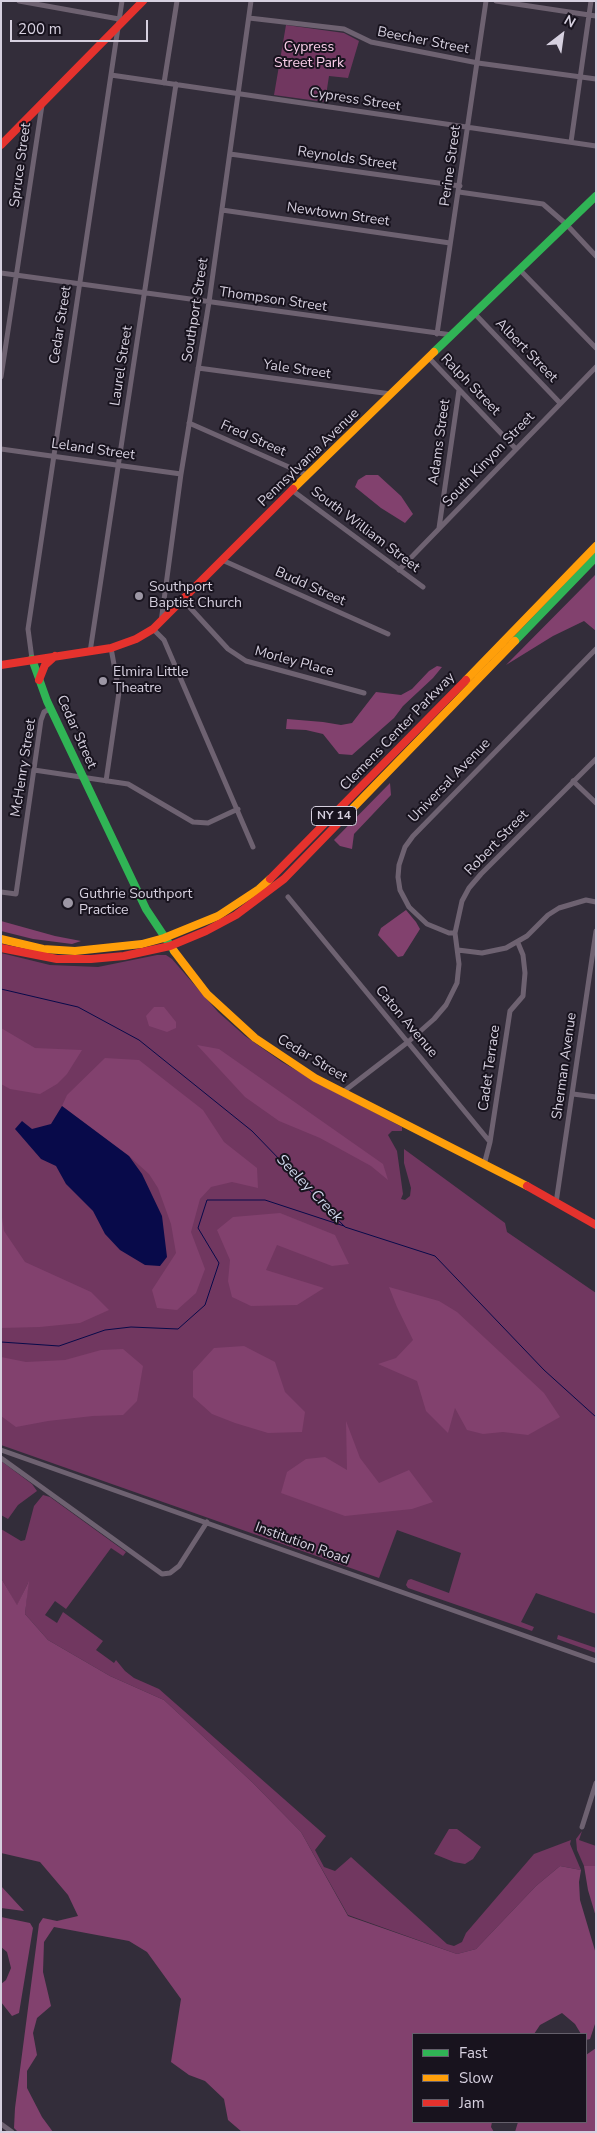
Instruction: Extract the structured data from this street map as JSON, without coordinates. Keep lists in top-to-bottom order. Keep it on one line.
{"streets":{"main road":["Cedar Street","Pennsylvania Avenue","Clemens Center Parkway","NY 14"],"street":["Beecher Street","Cypress Street","Reynolds Street","Spruce Street","Perine Street","Newtown Street","Thompson Street","Southport Street","Albert Street","Laurel Street","Yale Street","Ralph Street","Fred Street","Adams Street","Leland Street","South Kinyon Street","South William Street","Budd Street","Morley Place","McHenry Street","Universal Avenue","Robert Street","Caton Avenue","Sherman Avenue","Cadet Terrace","Institution Road"]},"crossings":[["Beecher Street","Perine Street"],["Beecher Street","Southport Street"],["Cypress Street","Perine Street"],["Cypress Street","Southport Street"],["Cypress Street","Cedar Street"],["Cypress Street","Laurel Street"],["Reynolds Street","Perine Street"],["Reynolds Street","Southport Street"],["Reynolds Street","Pennsylvania Avenue"],["Spruce Street","Thompson Street"],["Perine Street","Newtown Street"],["Perine Street","Thompson Street"],["Newtown Street","Southport Street"],["Thompson Street","Southport Street"],["Thompson Street","Cedar Street"],["Thompson Street","Laurel Street"],["Thompson Street","Pennsylvania Avenue"],["Southport Street","Yale Street"],["Southport Street","Fred Street"],["Southport Street","Leland Street"],["Southport Street","Pennsylvania Avenue"],["Cedar Street","Leland Street"],["Cedar Street","Pennsylvania Avenue"],["Cedar Street","Clemens Center Parkway"],["Cedar Street","McHenry Street"],["Cedar Street","Robert Street"],["Cedar Street","Sherman Avenue"],["Albert Street","Pennsylvania Avenue"],["Albert Street","South Kinyon Street"],["Laurel Street","Leland Street"],["Laurel Street","Pennsylvania Avenue"],["Yale Street","Pennsylvania Avenue"],["Ralph Street","Adams Street"],["Ralph Street","Pennsylvania Avenue"],["Ralph Street","South Kinyon Street"],["Fred Street","Pennsylvania Avenue"],["Adams Street","South Kinyon Street"],["Pennsylvania Avenue","South William Street"],["Pennsylvania Avenue","Budd Street"],["Pennsylvania Avenue","Morley Place"],["South Kinyon Street","South William Street"],["Universal Avenue","Robert Street"],["Robert Street","Caton Avenue"],["Caton Avenue","Cadet Terrace"]],"water":["Seeley Creek"],"parks":["Cypress Street Park"],"places":["Southport Baptist Church","Elmira Little Theatre","Guthrie Southport Practice"],"legend":["Fast","Slow","Jam"],"scale_bar":"200 m","north":"top right"}
